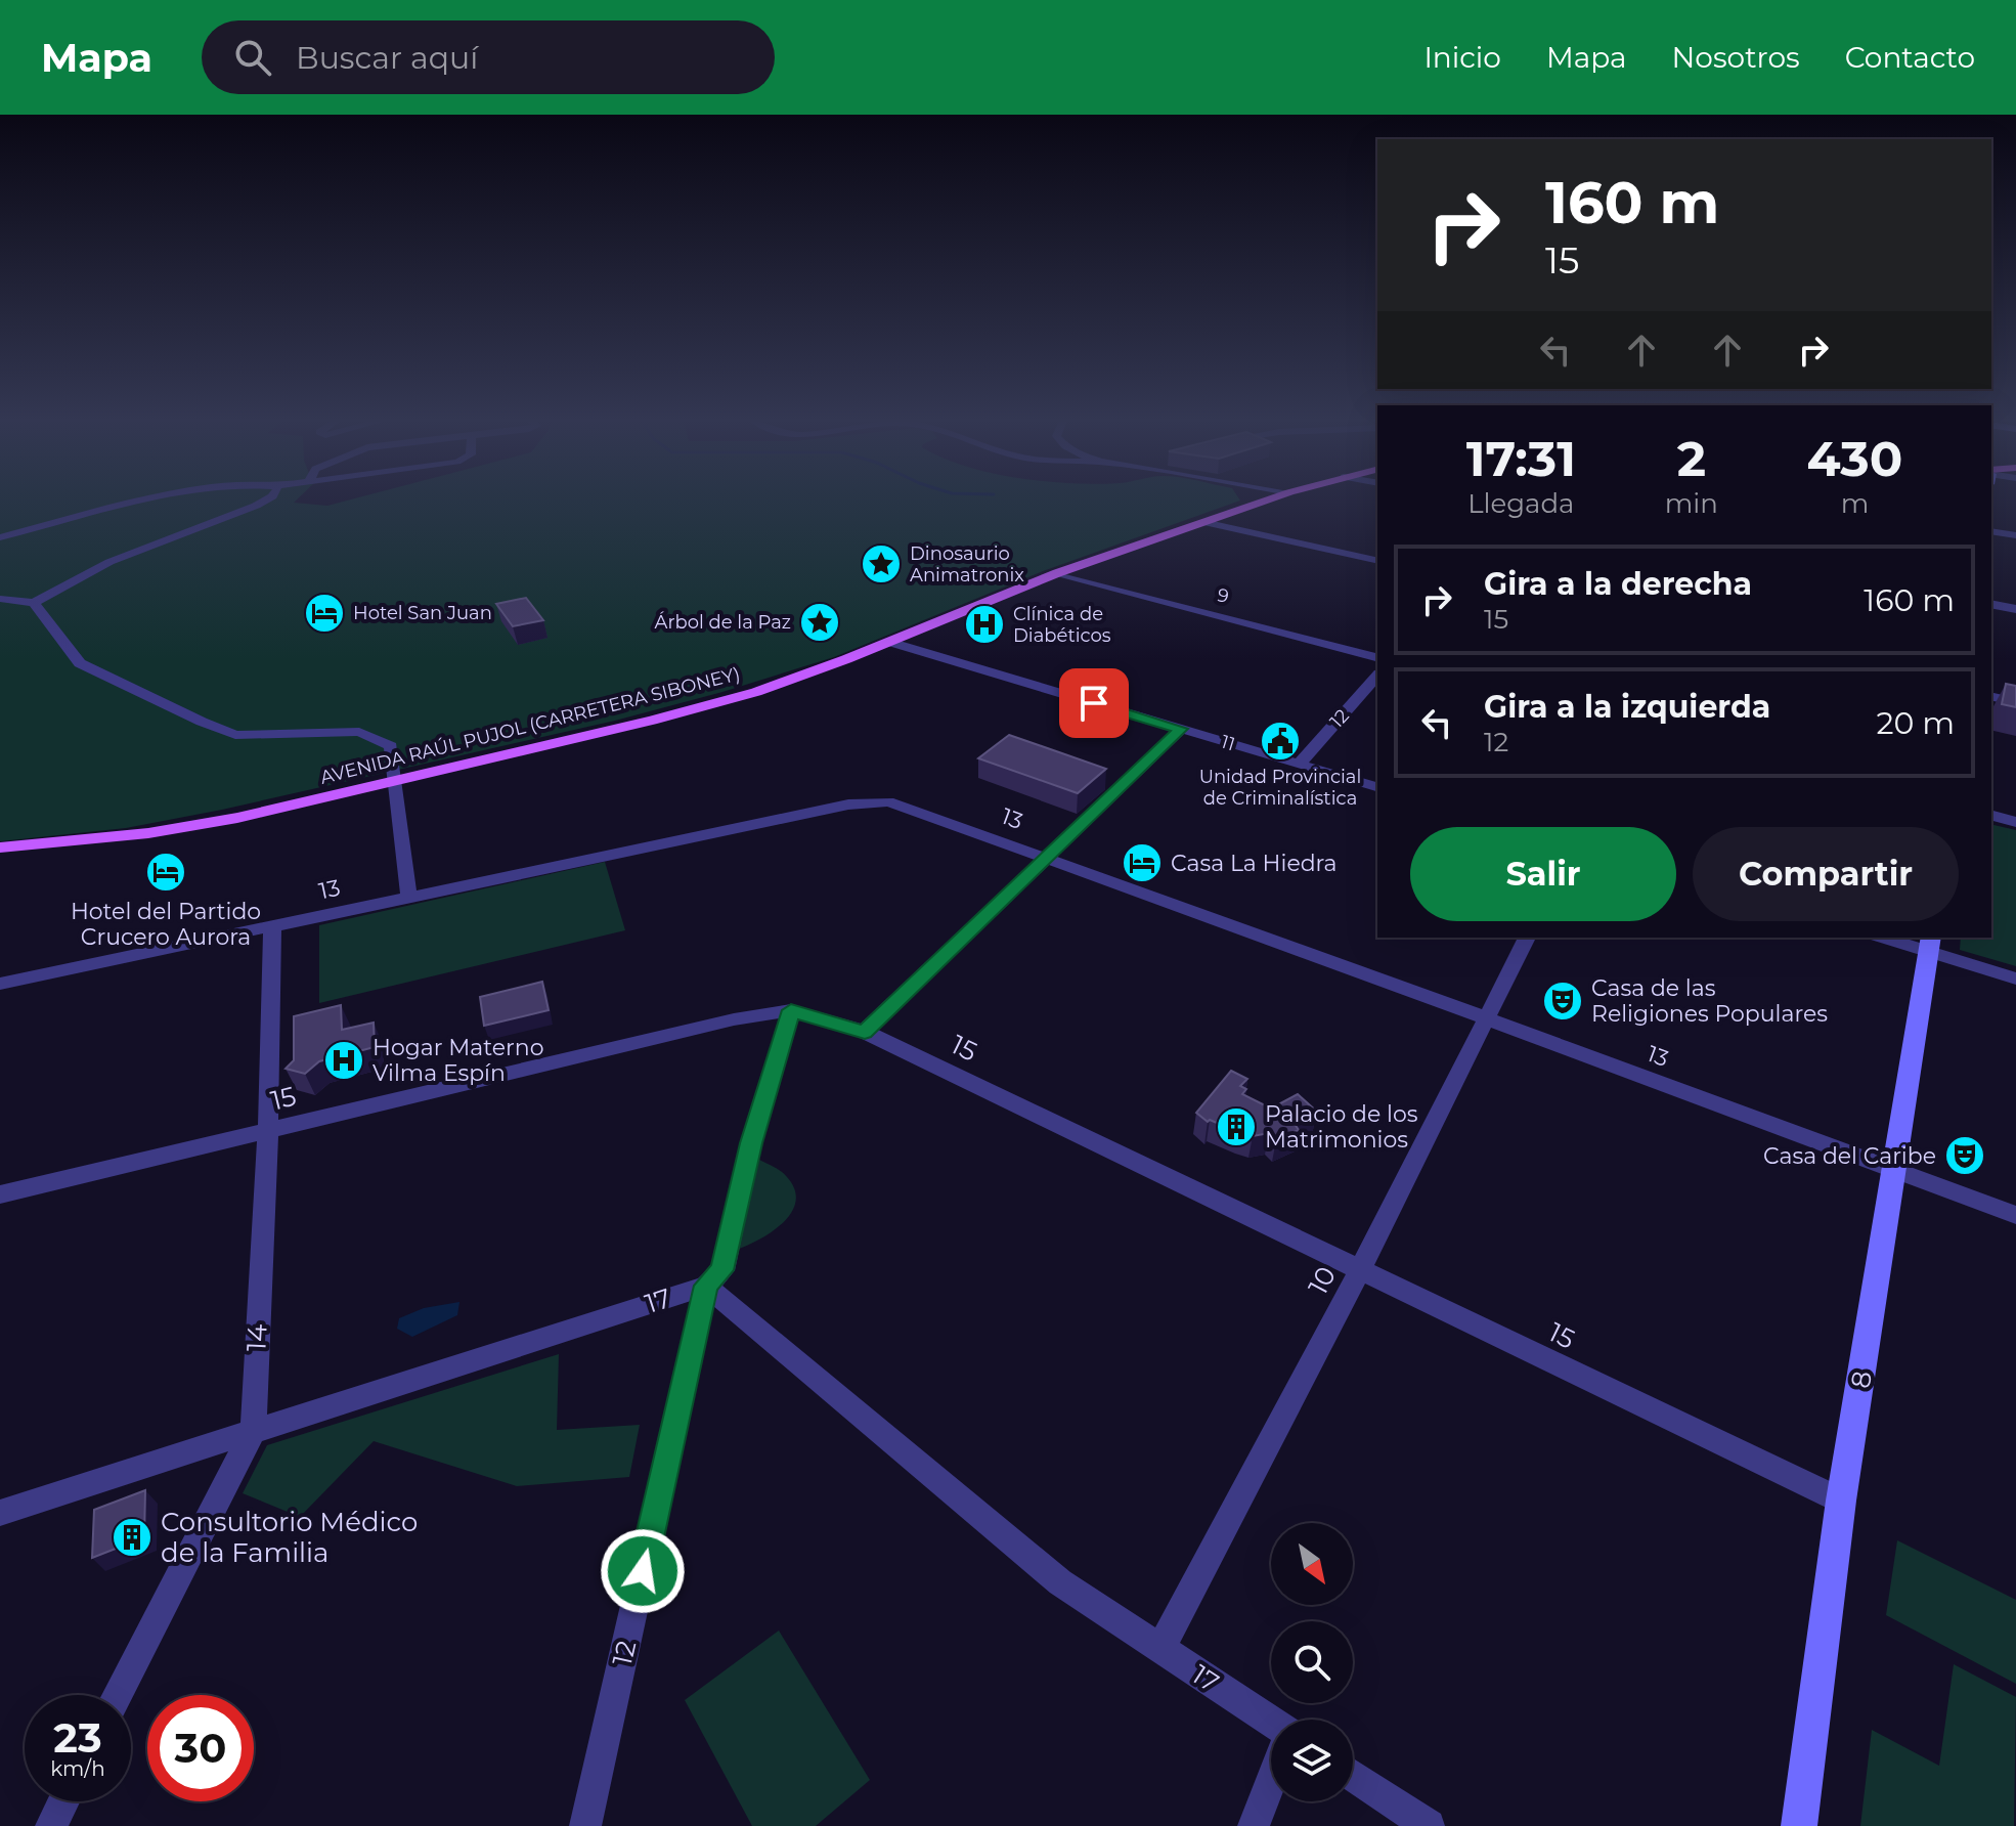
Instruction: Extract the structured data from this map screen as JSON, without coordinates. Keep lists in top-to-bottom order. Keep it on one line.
{"streets":{"main road":["AVENIDA RAÚL PUJOL (CARRETERA SIBONEY)"],"street":["9","12","11","13","15","10","17","14","8"]},"crossings":[["9","AVENIDA RAÚL PUJOL (CARRETERA SIBONEY)"],["12","11"],["12","15"],["12","17"],["AVENIDA RAÚL PUJOL (CARRETERA SIBONEY)","11"],["13","10"],["13","14"],["13","8"],["15","10"],["15","14"],["15","8"],["10","17"],["17","14"]],"places":{"place":["Dinosaurio Animatronix","Árbol de la Paz"],"hotel":["Hotel San Juan","Casa La Hiedra","Hotel del Partido Crucero Aurora"],"hospital":["Clínica de Diabéticos","Hogar Materno Vilma Espín"],"public building":["Unidad Provincial de Criminalística"],"theatre":["Casa de las Religiones Populares","Casa del Caribe"],"building":["Palacio de los Matrimonios","Consultorio Médico de la Familia"]},"north":"bottom right","page":{"header":"Mapa","search":"Buscar aquí","nav":["Inicio","Mapa","Nosotros","Contacto"],"turn":["160 m","15"],"eta":["17:31","Llegada","2","min","430","m"],"list":[{"name":"Gira a la derecha","note":"15","value":"160 m"},{"name":"Gira a la izquierda","note":"12","value":"20 m"}],"buttons":["Salir","Compartir"],"speed":"23 km/h","limit":"30"}}
